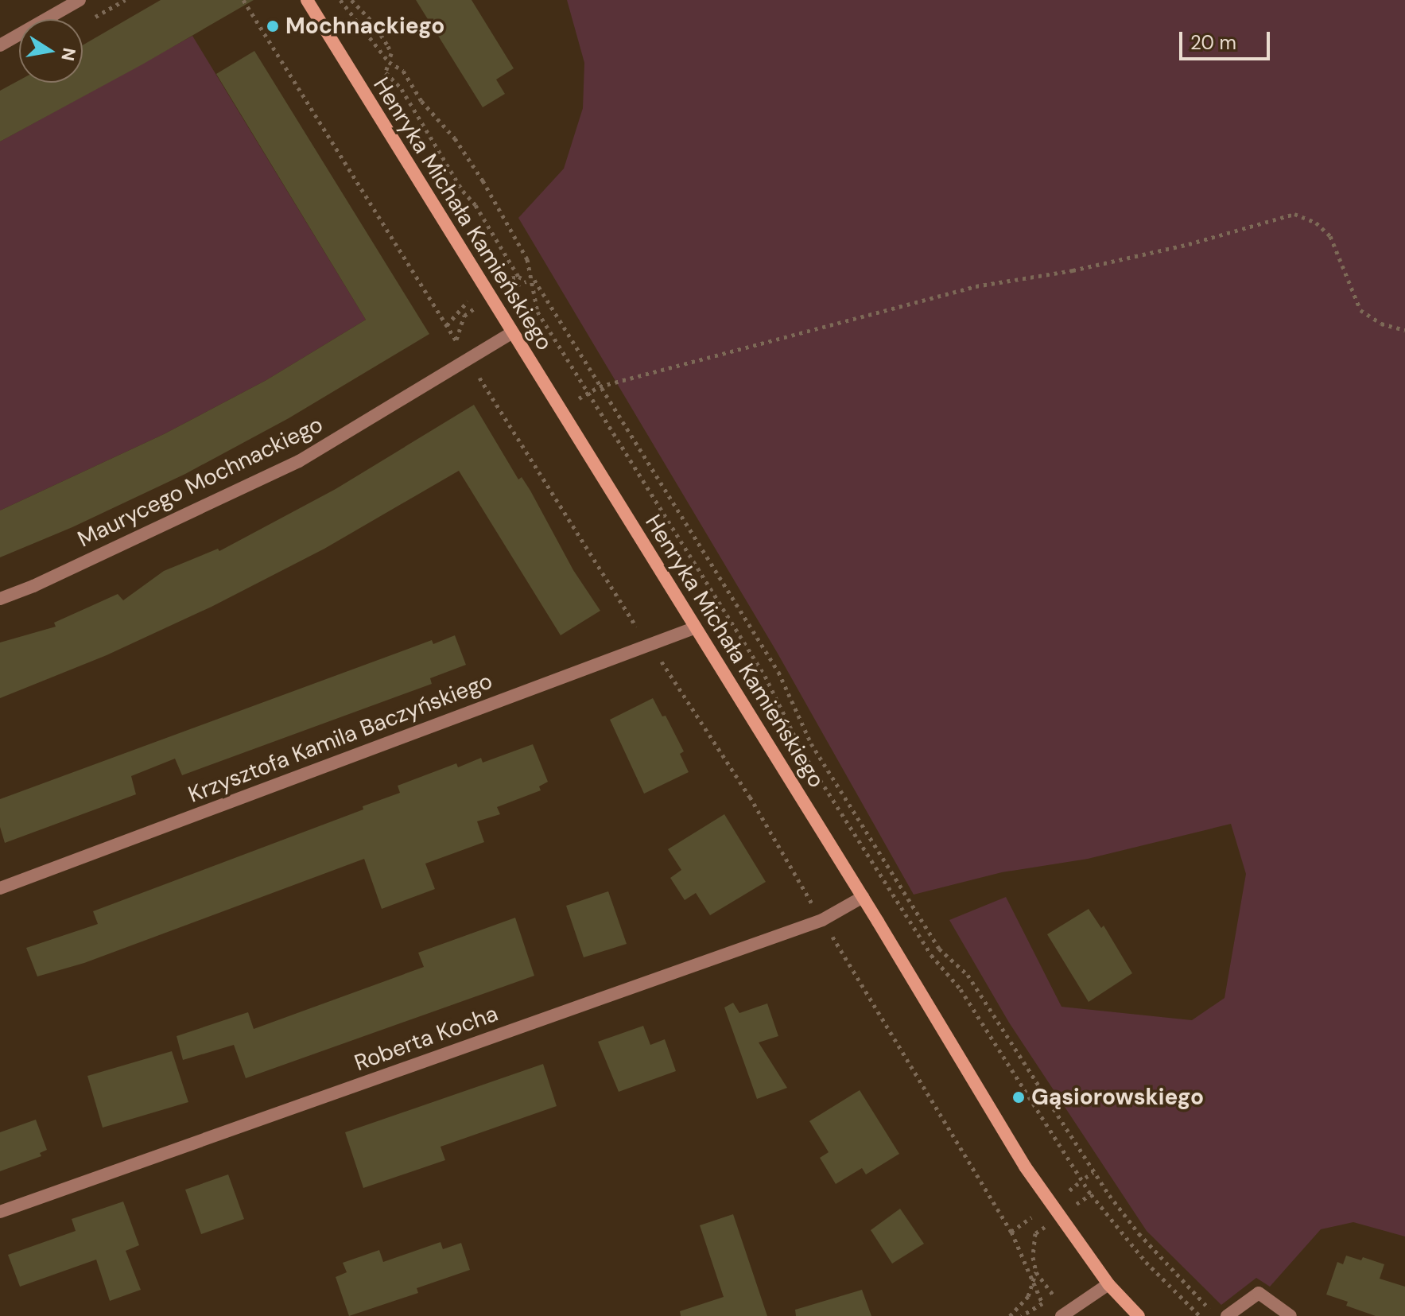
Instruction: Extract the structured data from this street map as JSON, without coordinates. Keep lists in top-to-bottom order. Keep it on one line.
{"streets":{"street":["Henryka Michała Kamieńskiego","Maurycego Mochnackiego","Krzysztofa Kamila Baczyńskiego","Roberta Kocha"]},"crossings":[["Henryka Michała Kamieńskiego","Maurycego Mochnackiego"],["Henryka Michała Kamieńskiego","Krzysztofa Kamila Baczyńskiego"],["Henryka Michała Kamieńskiego","Roberta Kocha"]],"places":["Mochnackiego","Gąsiorowskiego"],"scale_bar":"20 m","north":"right"}
